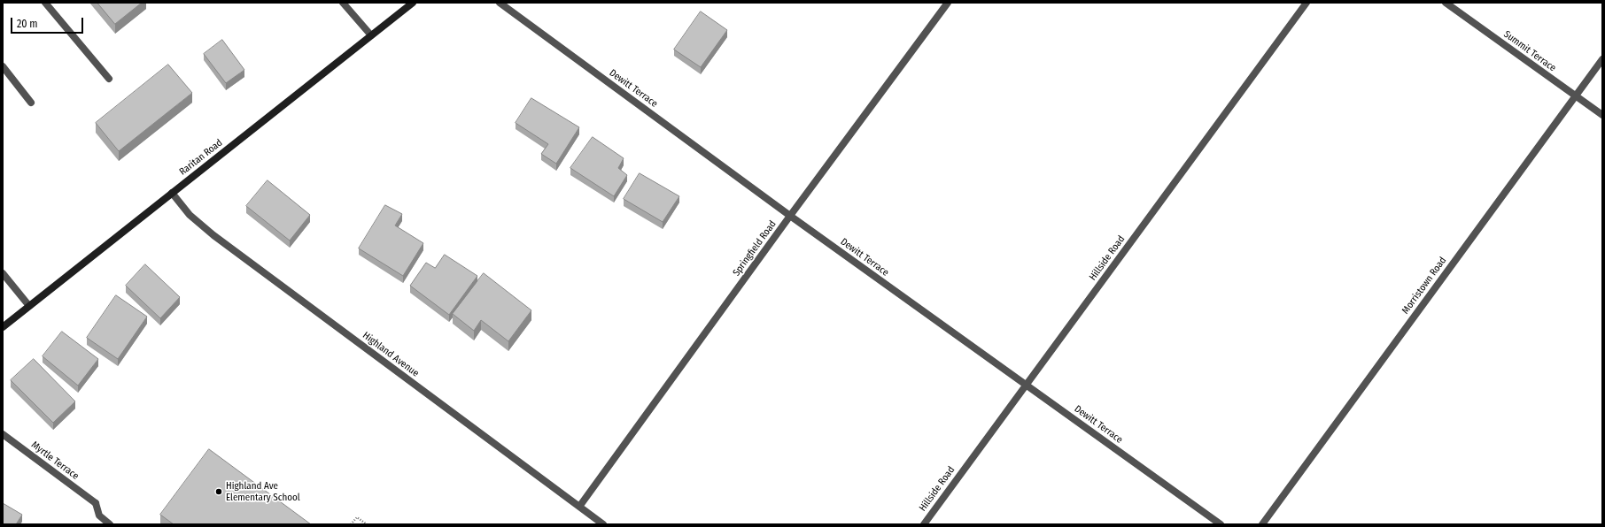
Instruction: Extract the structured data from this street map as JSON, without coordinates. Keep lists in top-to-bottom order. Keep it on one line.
{"streets":{"main road":["Raritan Road"],"street":["Summit Terrace","Dewitt Terrace","Springfield Road","Hillside Road","Morristown Road","Highland Avenue","Myrtle Terrace"]},"crossings":[["Summit Terrace","Morristown Road"],["Dewitt Terrace","Springfield Road"],["Dewitt Terrace","Hillside Road"],["Raritan Road","Highland Avenue"],["Springfield Road","Highland Avenue"]],"places":["Highland Ave Elementary School"],"scale_bar":"20 m"}
